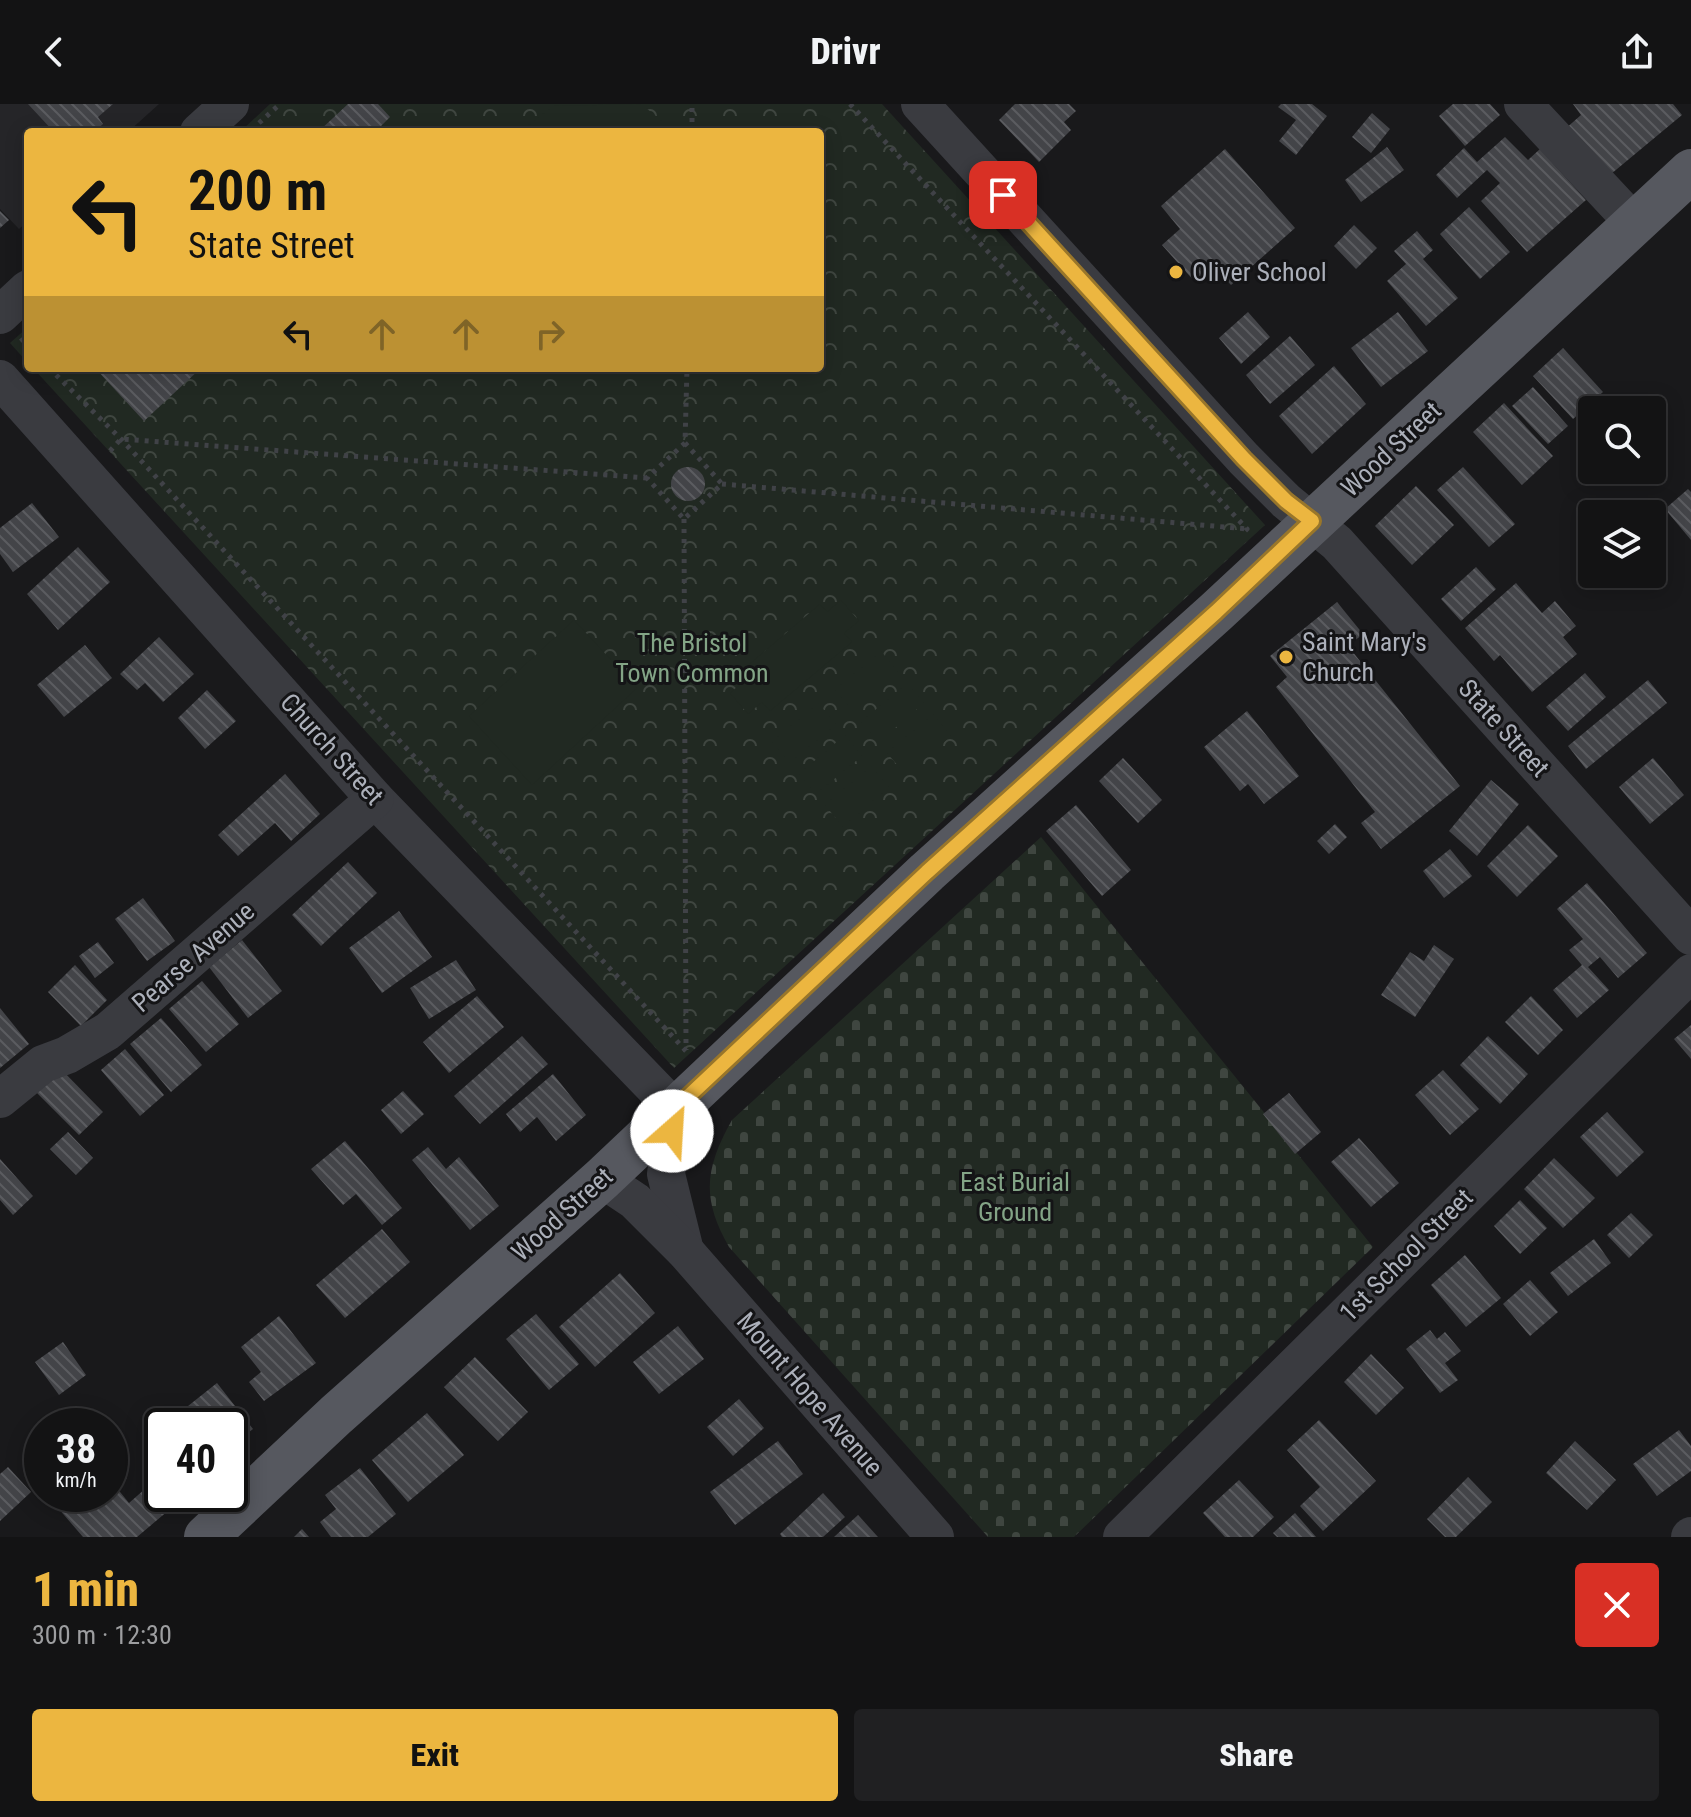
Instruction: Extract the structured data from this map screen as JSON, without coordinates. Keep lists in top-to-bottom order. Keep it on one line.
{"streets":{"main road":["Wood Street"],"street":["State Street","Church Street","Pearse Avenue","1st School Street","Mount Hope Avenue"]},"crossings":[["Wood Street","State Street"],["Wood Street","Church Street"],["Wood Street","Mount Hope Avenue"],["Church Street","Pearse Avenue"],["Church Street","Mount Hope Avenue"]],"parks":["The Bristol Town Common","East Burial Ground"],"places":["Oliver School","Saint Mary's Church"],"page":{"header":"Drivr","turn":["200 m","State Street"],"speed":"38 km/h","limit":"40","heading":["1 min","300 m · 12:30"],"buttons":["Exit","Share"]}}
